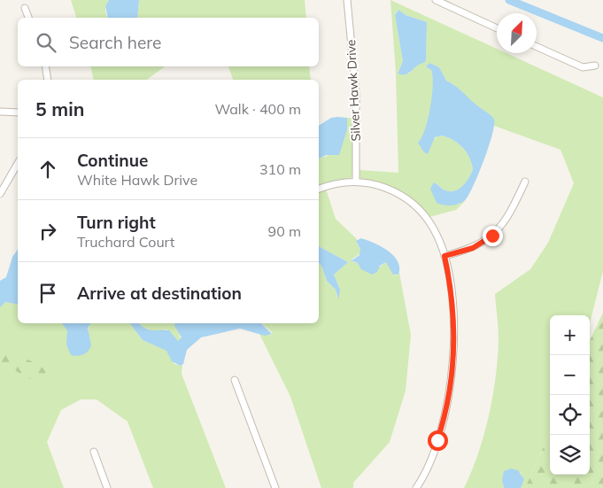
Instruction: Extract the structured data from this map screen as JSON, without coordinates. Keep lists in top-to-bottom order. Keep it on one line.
{"streets":{"street":["Silver Hawk Drive"]},"north":"top right","page":{"search":"Search here","heading":["5 min","Walk · 400 m"],"list":[["Continue","White Hawk Drive","310 m"],["Turn right","Truchard Court","90 m"],"Arrive at destination"],"map_buttons":["+","−"]}}
